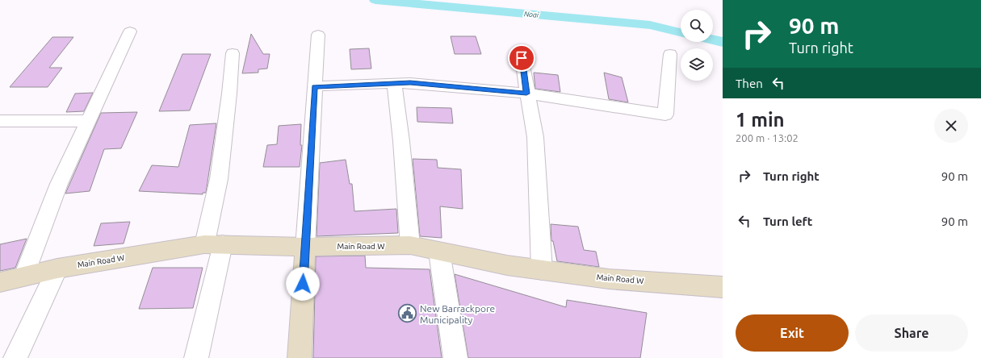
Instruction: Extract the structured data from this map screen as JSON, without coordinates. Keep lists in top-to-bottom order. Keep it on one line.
{"streets":{"street":["Main Road W"]},"water":["Noai"],"places":{"public building":["New Barrackpore Municipality"]},"page":{"turn":["90 m","Turn right"],"then":"Then","heading":["1 min","200 m · 13:02"],"list":[{"name":"Turn right","value":"90 m"},{"name":"Turn left","value":"90 m"}],"buttons":["Exit","Share"]}}
